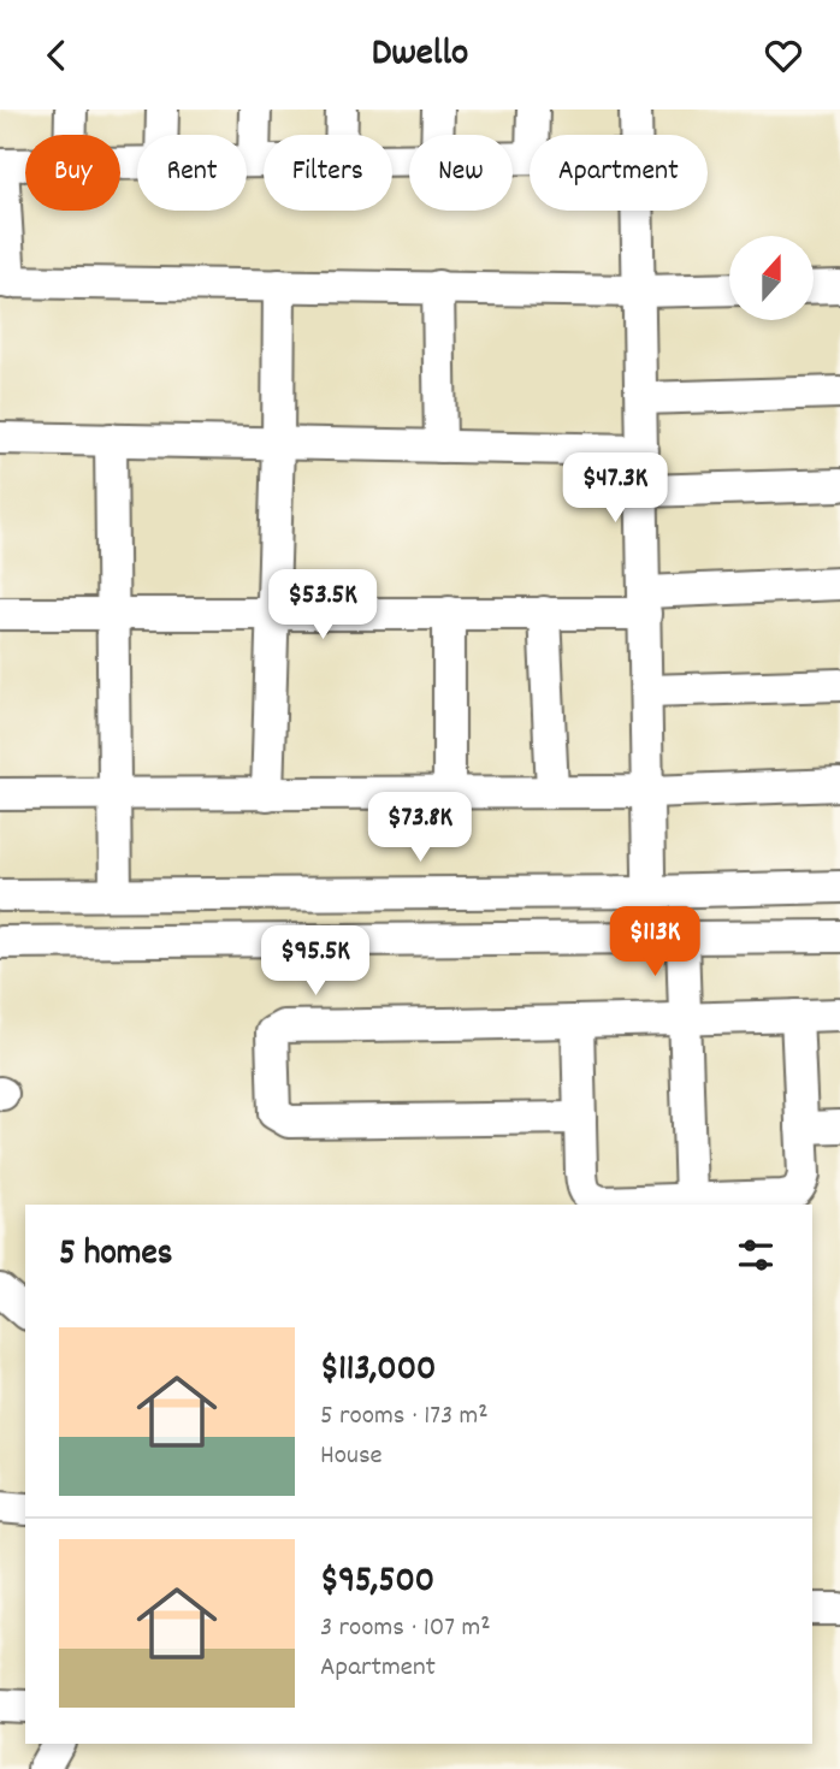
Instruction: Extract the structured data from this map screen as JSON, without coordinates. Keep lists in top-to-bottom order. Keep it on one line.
{"north":"top","page":{"header":"Dwello","chip":["Buy","Rent","Filters","New","Apartment"],"price":["$47.3K","$53.5K","$73.8K","$113K","$95.5K"],"heading":"5 homes","list":[{"name":"$113,000","note":"5 rooms · 173 m² · House"},{"name":"$95,500","note":"3 rooms · 107 m² · Apartment"}]}}
